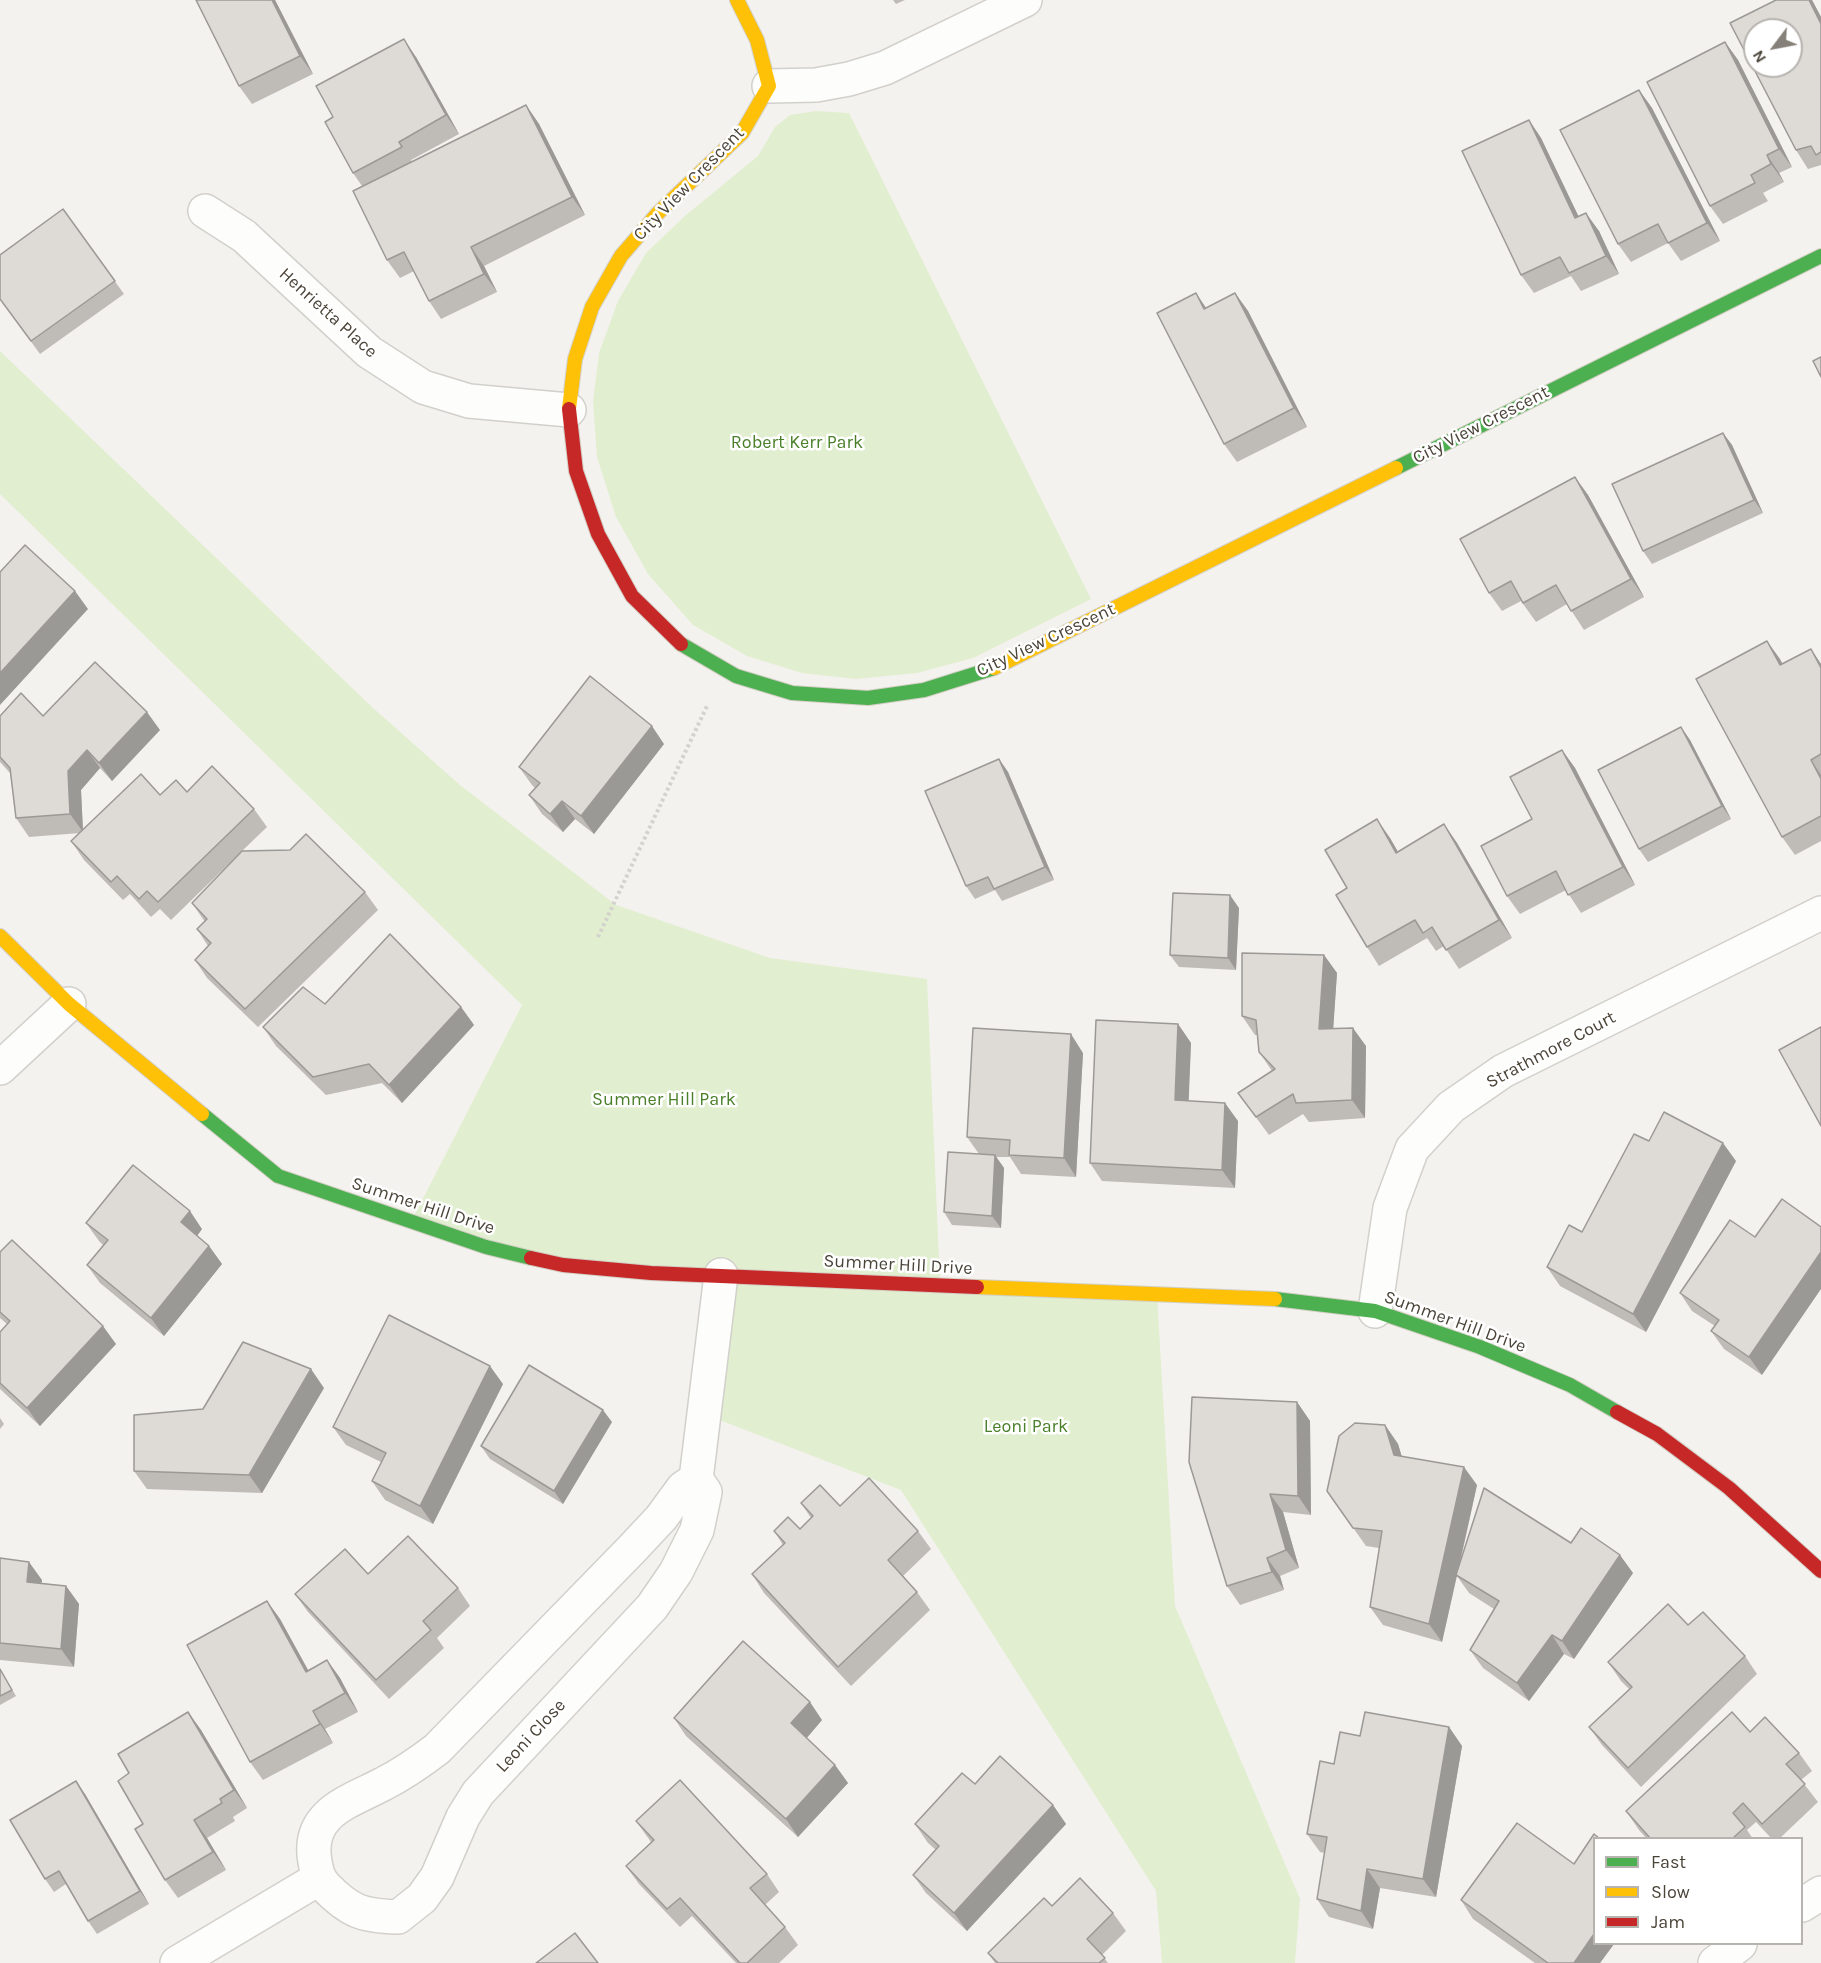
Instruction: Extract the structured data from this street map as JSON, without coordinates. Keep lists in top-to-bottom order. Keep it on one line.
{"streets":{"street":["City View Crescent","Henrietta Place","Strathmore Court","Summer Hill Drive","Leoni Close"]},"crossings":[["City View Crescent","Henrietta Place"],["Strathmore Court","Summer Hill Drive"],["Summer Hill Drive","Leoni Close"]],"parks":["Robert Kerr Park","Summer Hill Park","Leoni Park"],"legend":["Fast","Slow","Jam"],"north":"bottom left"}
